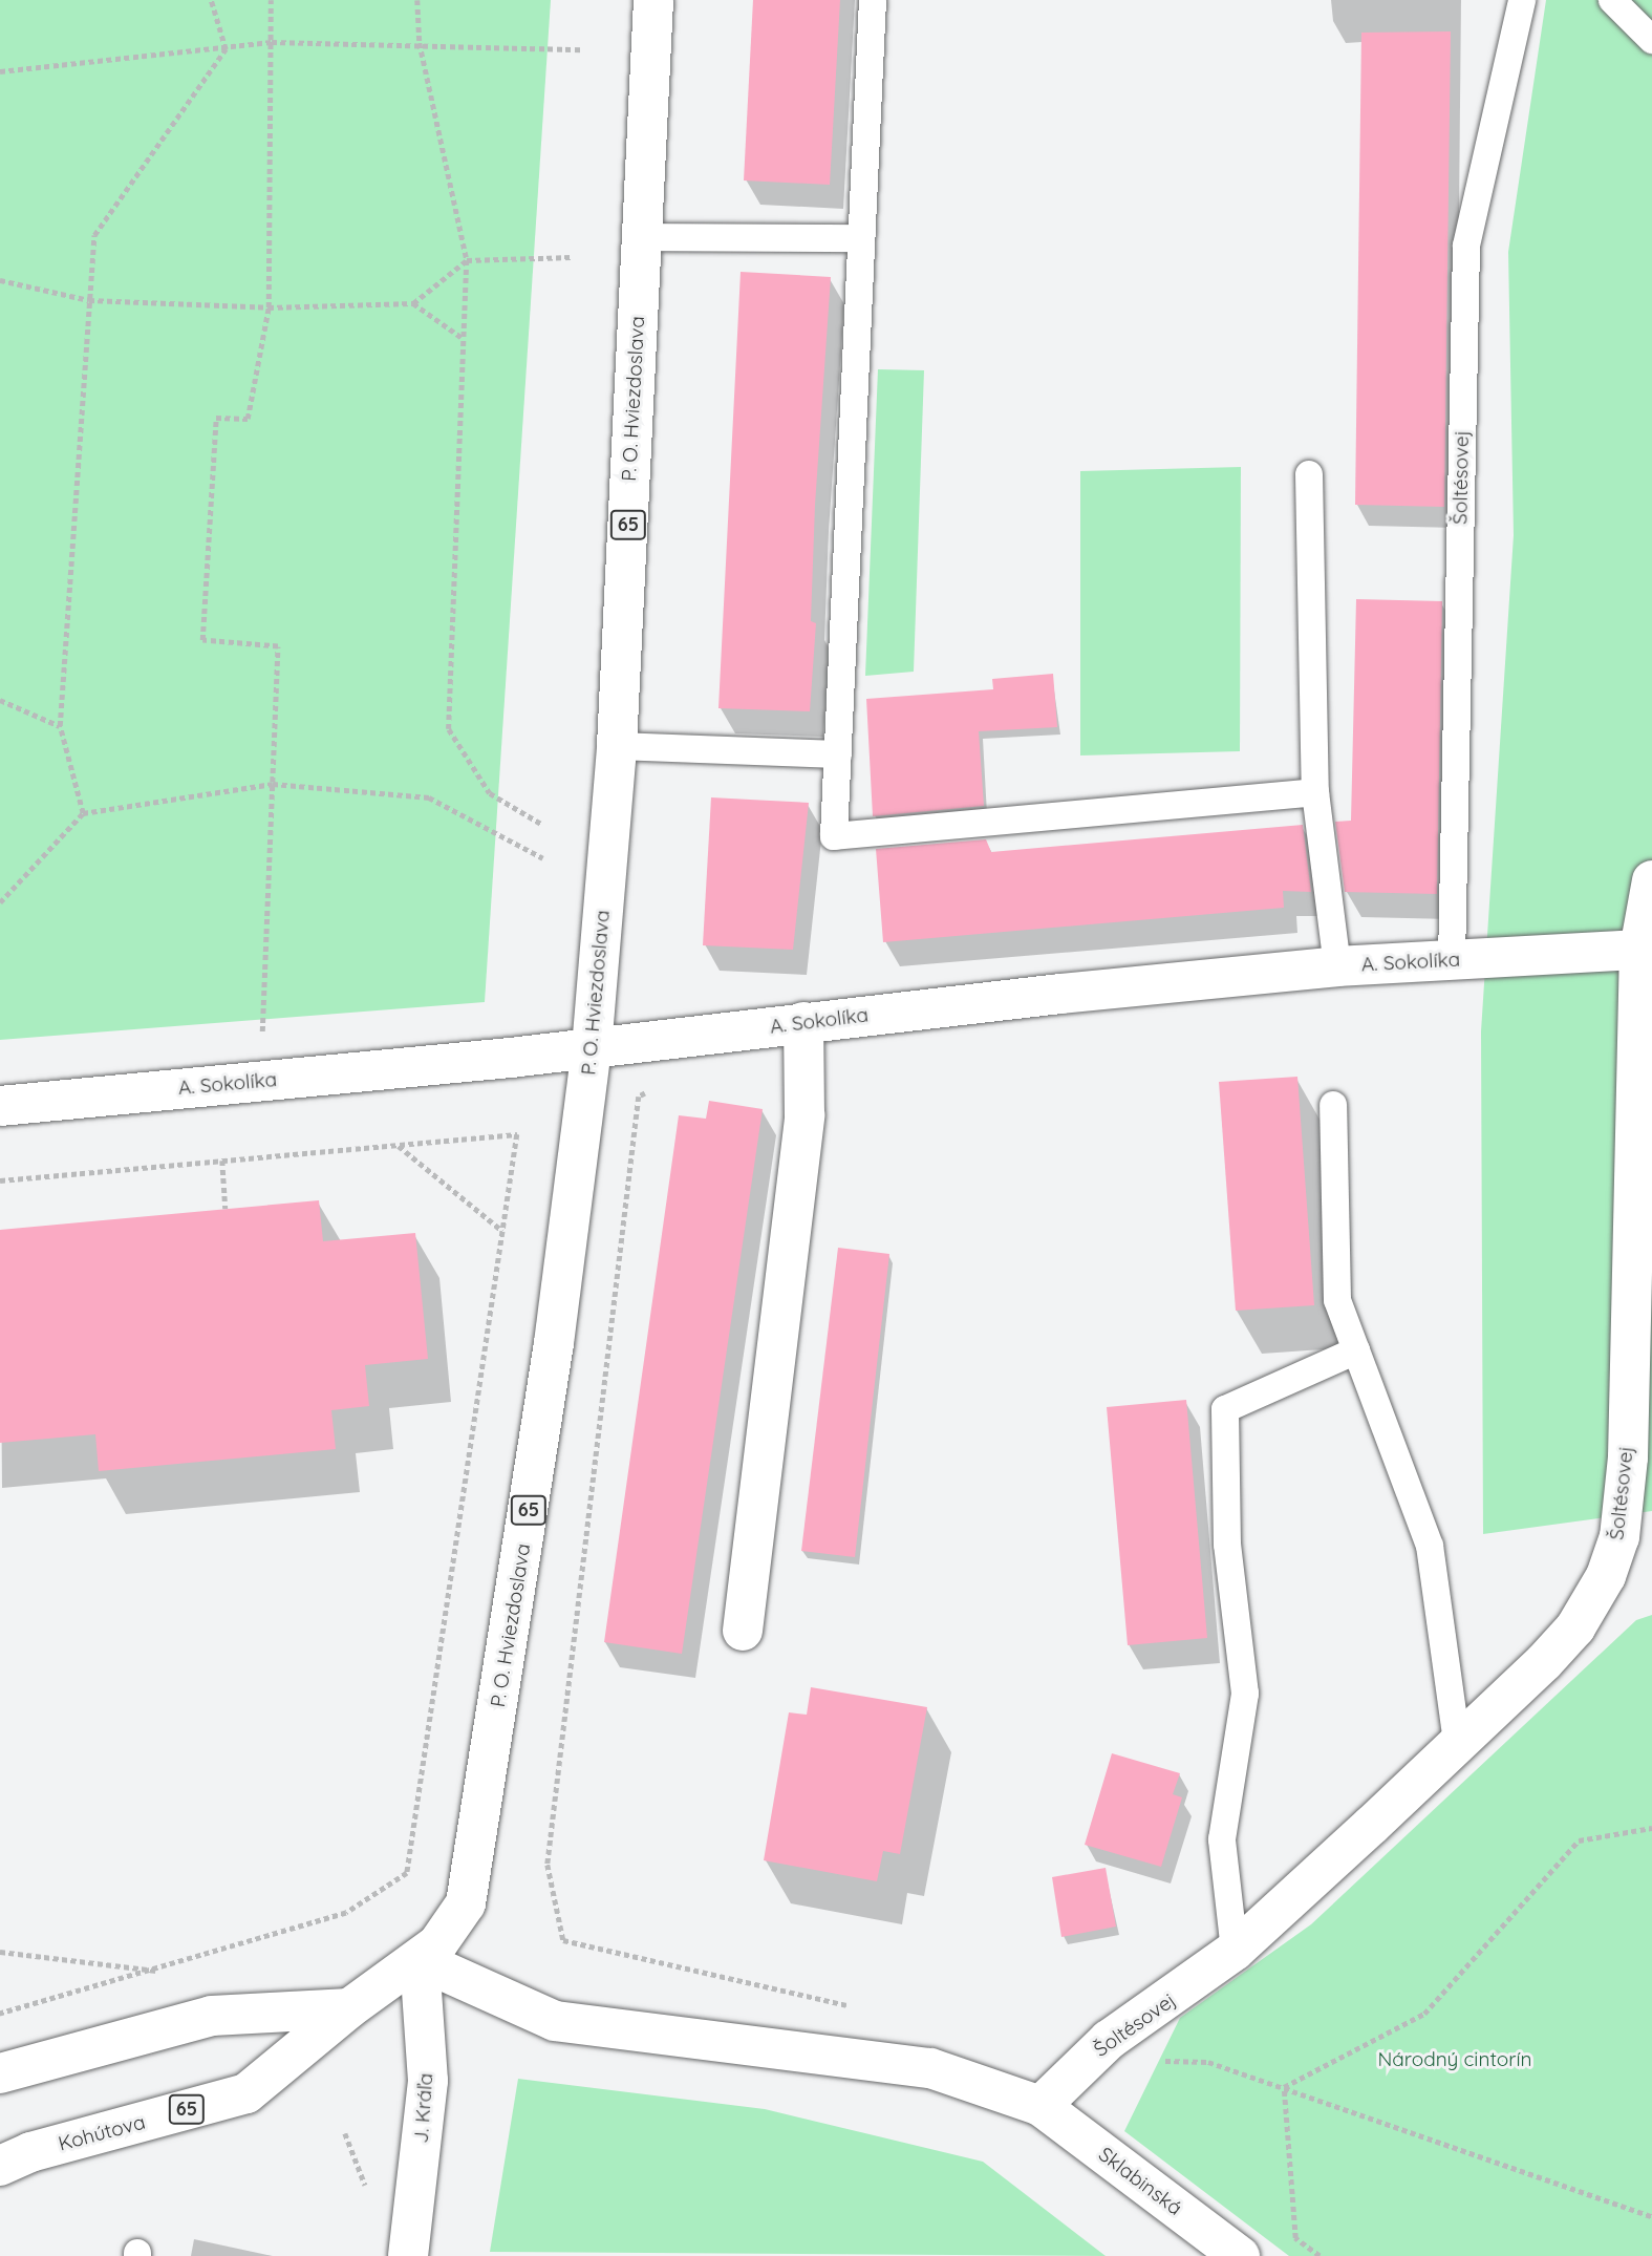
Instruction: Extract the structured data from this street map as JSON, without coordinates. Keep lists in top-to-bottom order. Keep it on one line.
{"streets":{"street":["P. O. Hviezdoslava","Šoltésovej","65","A. Sokolíka","J. Kráľa","Kohútova","Sklabinská"]},"crossings":[["P. O. Hviezdoslava","A. Sokolíka"],["P. O. Hviezdoslava","J. Kráľa"],["P. O. Hviezdoslava","Kohútova"],["P. O. Hviezdoslava","Sklabinská"],["Šoltésovej","A. Sokolíka"],["Šoltésovej","Sklabinská"],["J. Kráľa","Kohútova"],["J. Kráľa","Sklabinská"],["Kohútova","Sklabinská"]],"parks":["Národný cintorín"]}
